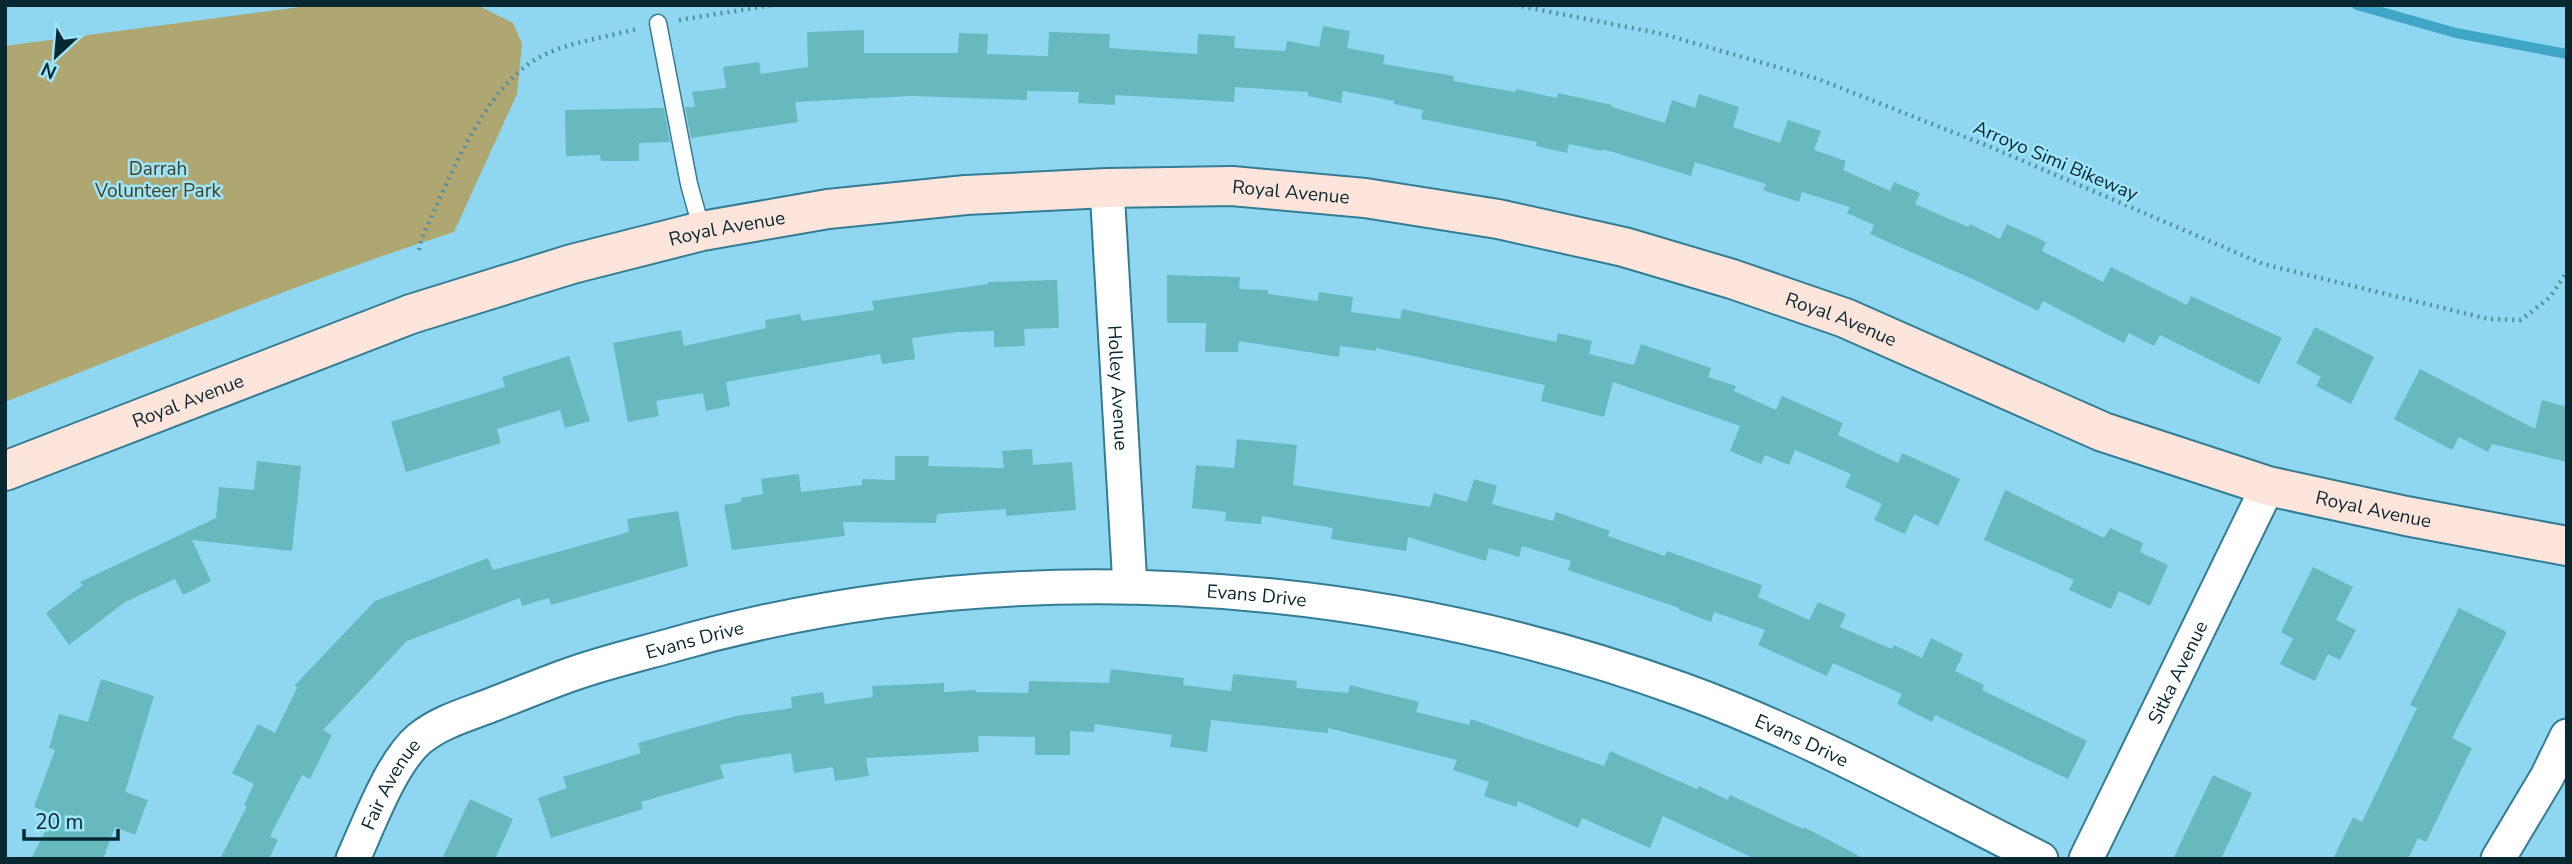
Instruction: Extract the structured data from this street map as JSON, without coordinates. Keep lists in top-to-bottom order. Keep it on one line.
{"streets":{"main road":["Royal Avenue"],"street":["Holley Avenue","Evans Drive","Sitka Avenue","Fair Avenue"],"path":["Arroyo Simi Bikeway"]},"crossings":[["Royal Avenue","Holley Avenue"],["Royal Avenue","Sitka Avenue"],["Holley Avenue","Evans Drive"],["Evans Drive","Fair Avenue"]],"parks":["Darrah Volunteer Park"],"scale_bar":"20 m","north":"bottom left"}
